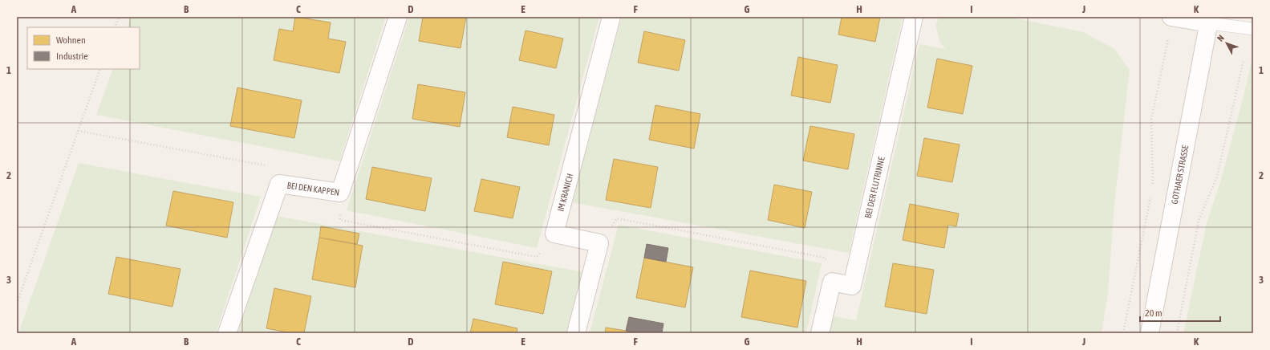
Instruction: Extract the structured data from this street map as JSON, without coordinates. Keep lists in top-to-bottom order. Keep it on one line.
{"streets":{"street":["GOTHAER STRASSE","BEI DEN KAPPEN","BEI DER FLUTRINNE","IM KRANICH"]},"legend":["Wohnen","Industrie"],"scale_bar":"20 m","north":"top left","grid":{"columns":["A","B","C","D","E","F","G","H","I","J","K"],"rows":["1","2","3"]}}
